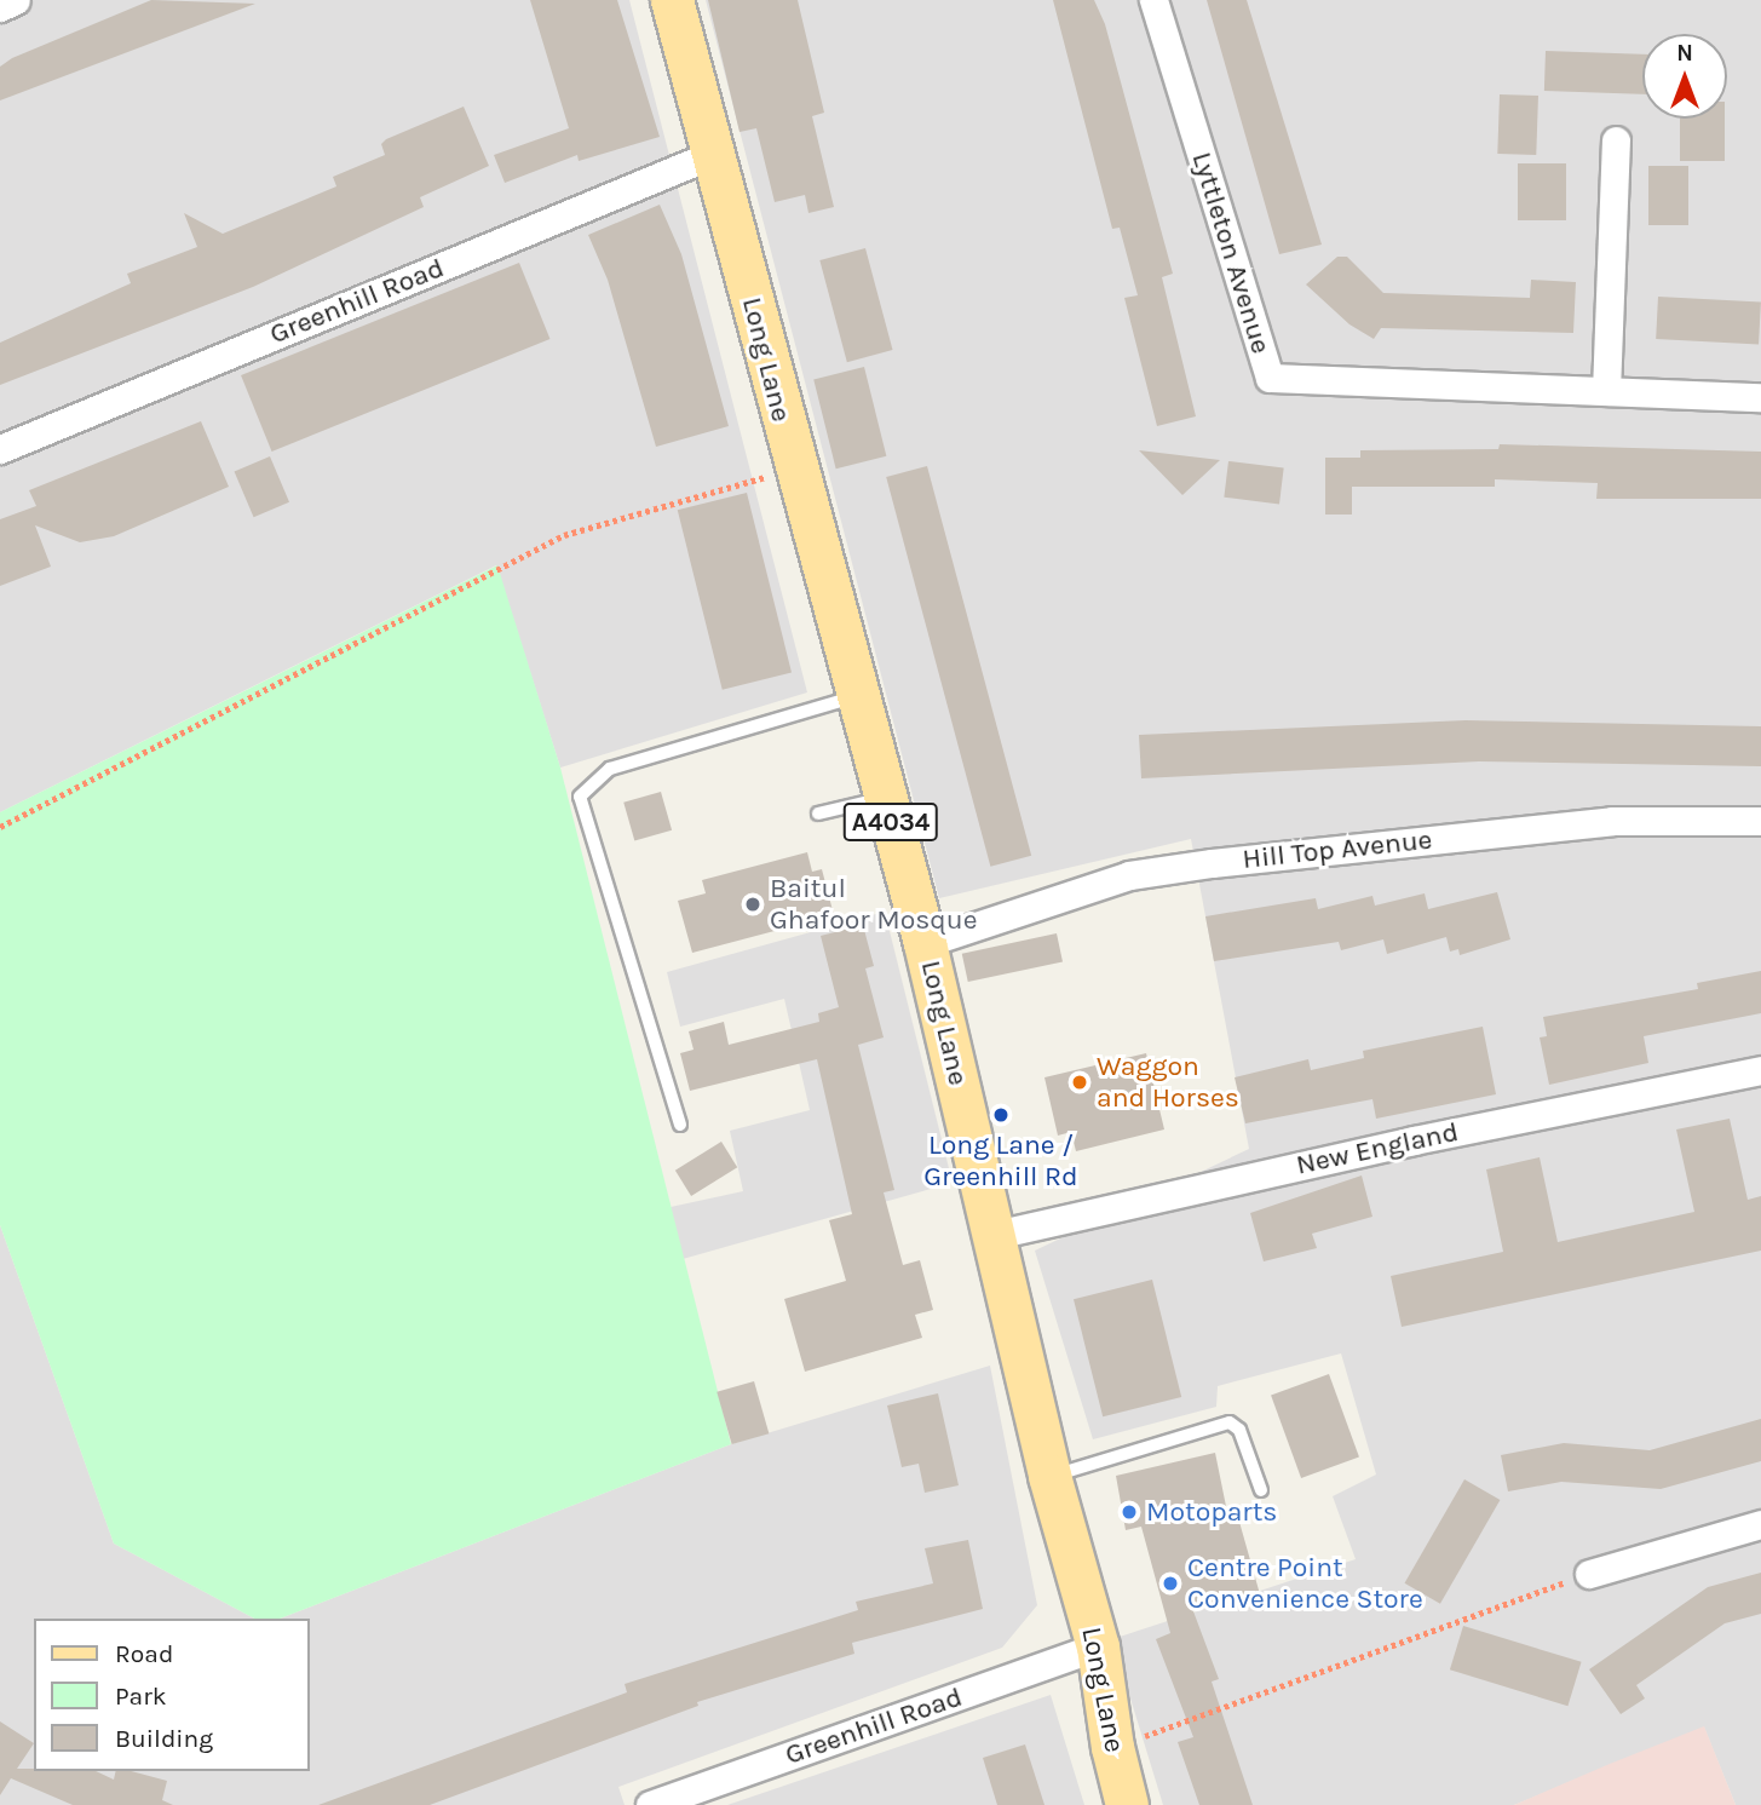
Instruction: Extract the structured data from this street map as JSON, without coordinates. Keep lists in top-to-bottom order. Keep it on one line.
{"streets":{"main road":["Long Lane","A4034"],"street":["Lyttleton Avenue","Greenhill Road","Hill Top Avenue","New England"]},"crossings":[["Greenhill Road","Long Lane"],["Long Lane","Hill Top Avenue"],["Long Lane","New England"]],"places":["Baitul Ghafoor Mosque","Waggon and Horses","Long Lane / Greenhill Rd","Motoparts","Centre Point Convenience Store"],"legend":["Road","Park","Building"],"north":"top"}
